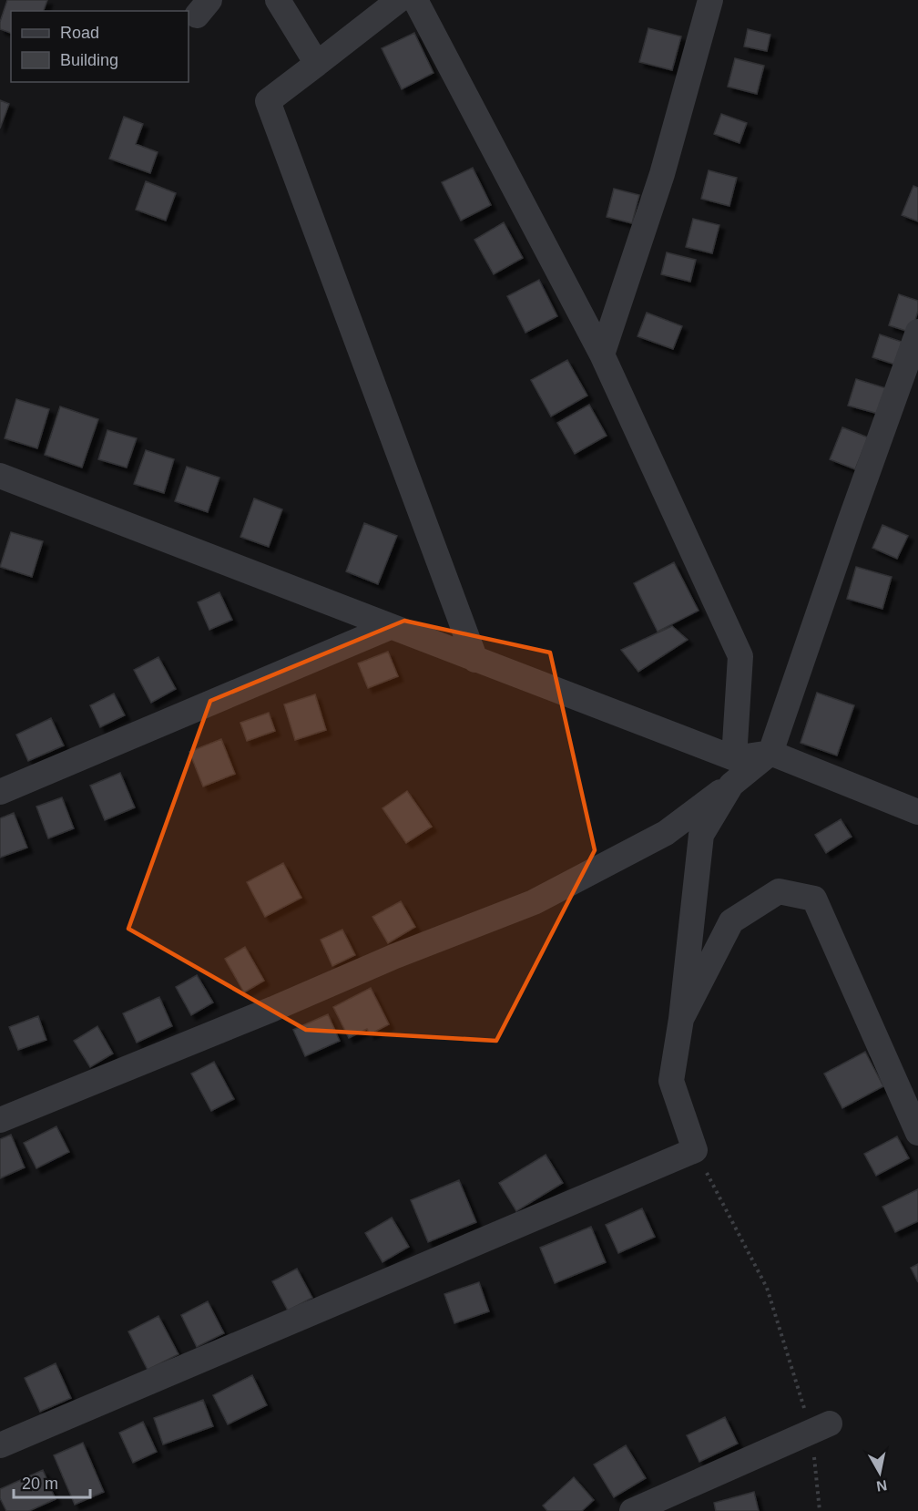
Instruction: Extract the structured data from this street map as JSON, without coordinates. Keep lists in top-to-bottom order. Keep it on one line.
{"legend":["Road","Building"],"scale_bar":"20 m","north":"bottom"}
